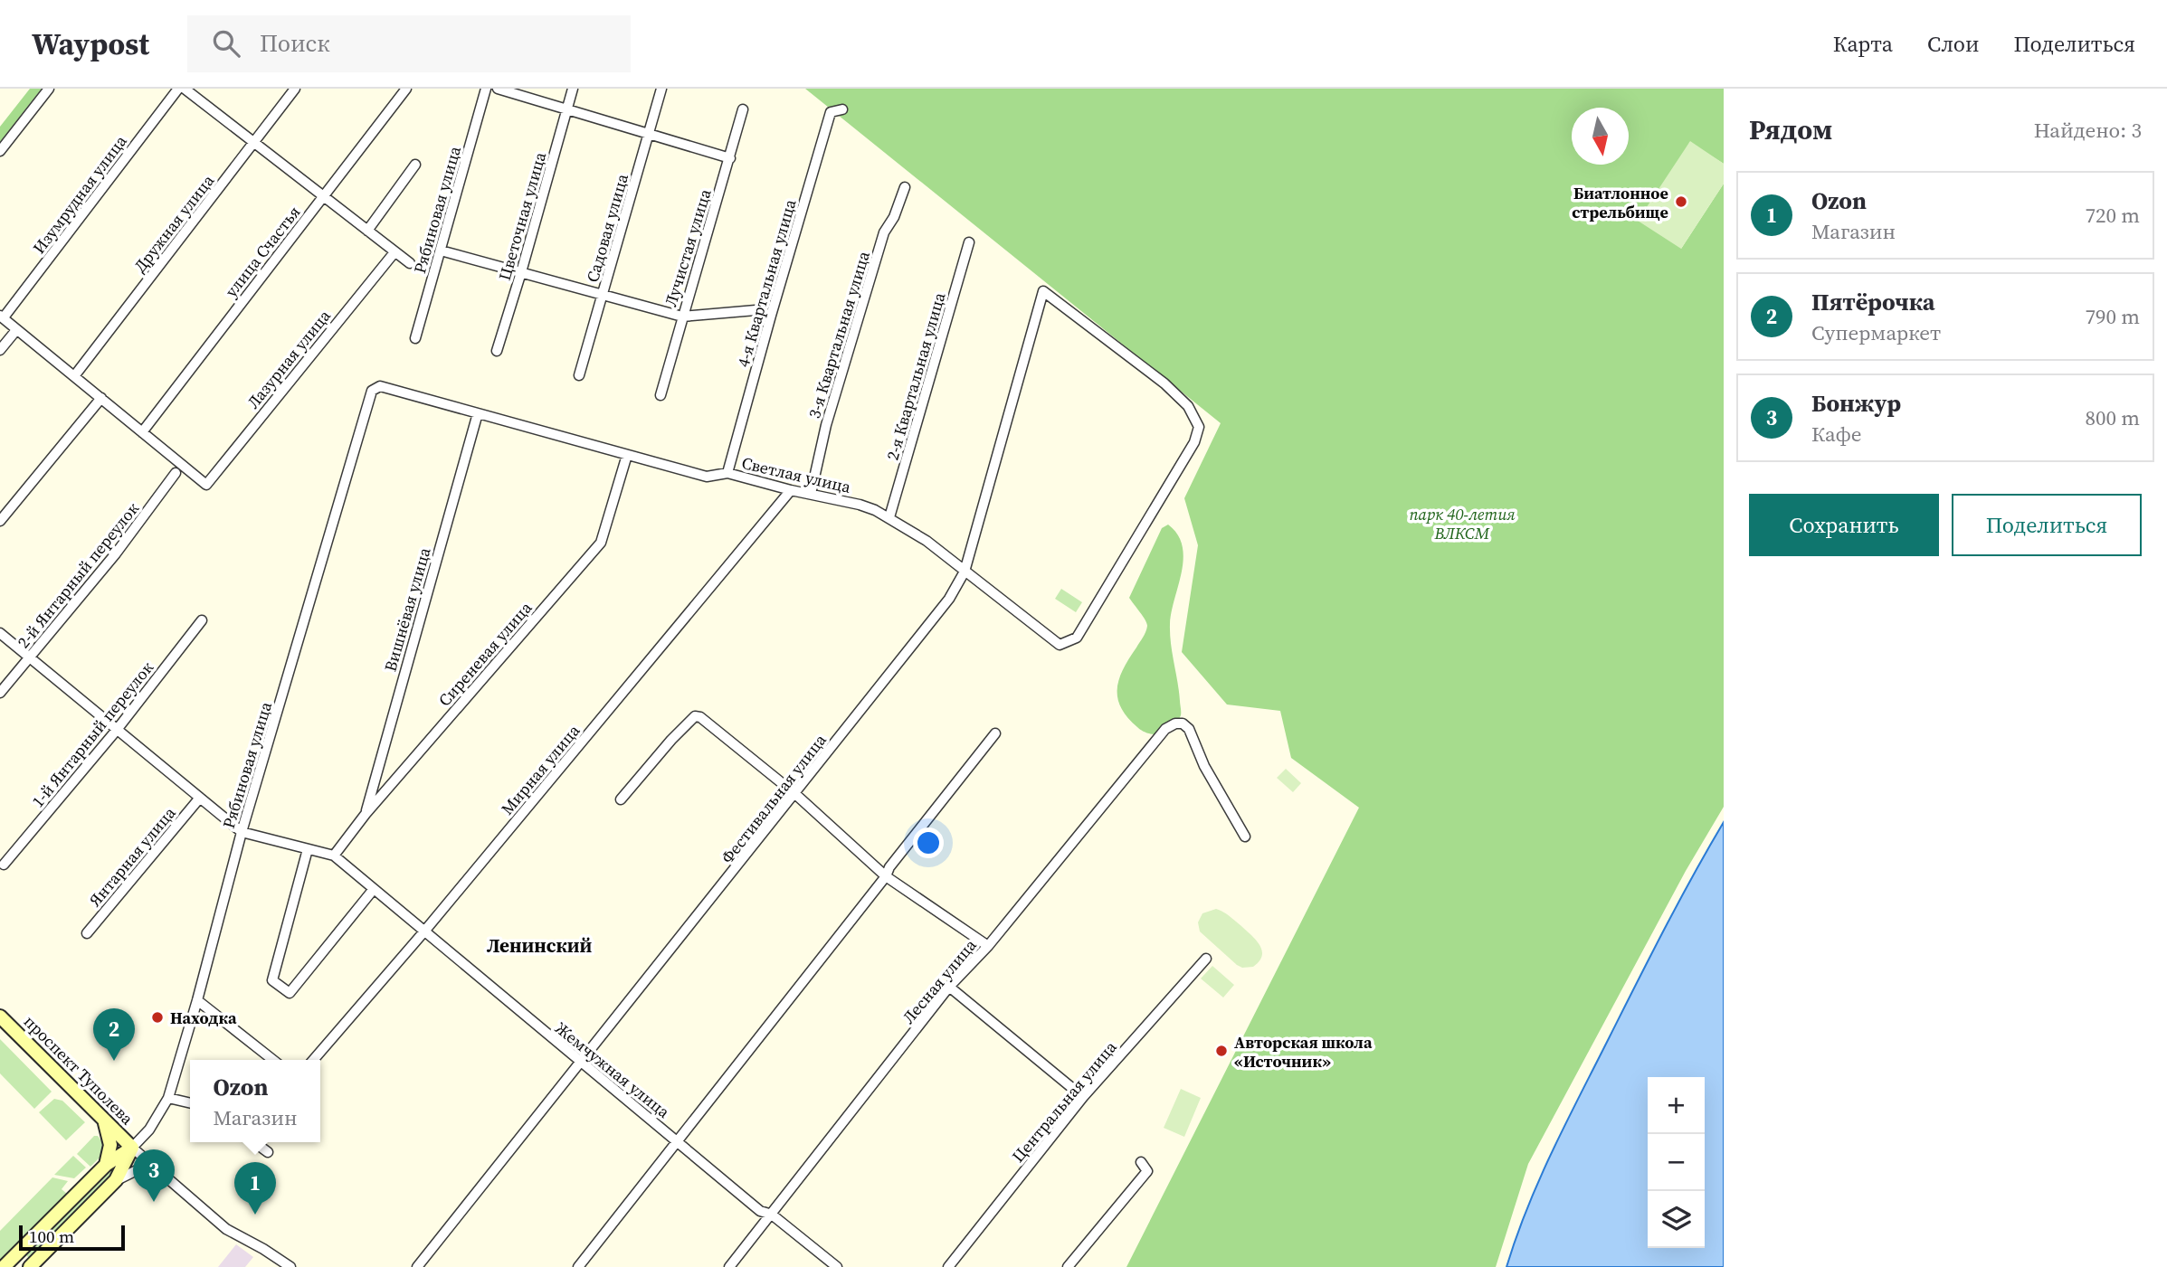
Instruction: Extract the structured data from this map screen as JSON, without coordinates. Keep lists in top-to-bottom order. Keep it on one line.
{"streets":{"main road":["проспект Туполева"],"street":["Изумрудная улица","Рябиновая улица","Цветочная улица","Дружная улица","Садовая улица","Лучистая улица","улица Счастья","4-я Квартальная улица","3-я Квартальная улица","Лазурная улица","2-я Квартальная улица","Светлая улица","2-й Янтарный переулок","Вишнёвая улица","Сиреневая улица","1-й Янтарный переулок","Мирная улица","Фестивальная улица","Янтарная улица","Лесная улица","Жемчужная улица","Центральная улица"]},"crossings":[["Рябиновая улица","Светлая улица"],["Рябиновая улица","проспект Туполева"],["улица Счастья","Лазурная улица"],["4-я Квартальная улица","Светлая улица"],["3-я Квартальная улица","Светлая улица"],["2-я Квартальная улица","Светлая улица"],["Светлая улица","Вишнёвая улица"],["Светлая улица","Сиреневая улица"],["Светлая улица","Мирная улица"],["Светлая улица","Фестивальная улица"],["Вишнёвая улица","Сиреневая улица"],["Сиреневая улица","Жемчужная улица"],["Мирная улица","Жемчужная улица"],["Фестивальная улица","Жемчужная улица"],["Лесная улица","Жемчужная улица"]],"districts":["Ленинский"],"parks":["парк 40-летия ВЛКСМ"],"places":["Биатлонное стрельбище","Находка","Авторская школа «Источник»"],"scale_bar":"100 m","north":"bottom","page":{"header":"Waypost","search":"Поиск","nav":["Карта","Слои","Поделиться"],"heading":["Рядом","Найдено: 3"],"list":[{"mark":"1","name":"Ozon","note":"Магазин","value":"720 m"},{"mark":"2","name":"Пятёрочка","note":"Супермаркет","value":"790 m"},{"mark":"3","name":"Бонжур","note":"Кафе","value":"800 m"}],"buttons":["Сохранить","Поделиться"],"pins":["2","3","1"],"popup":["Ozon","Магазин"],"map_buttons":["+","−"],"scale":"100 m"}}
